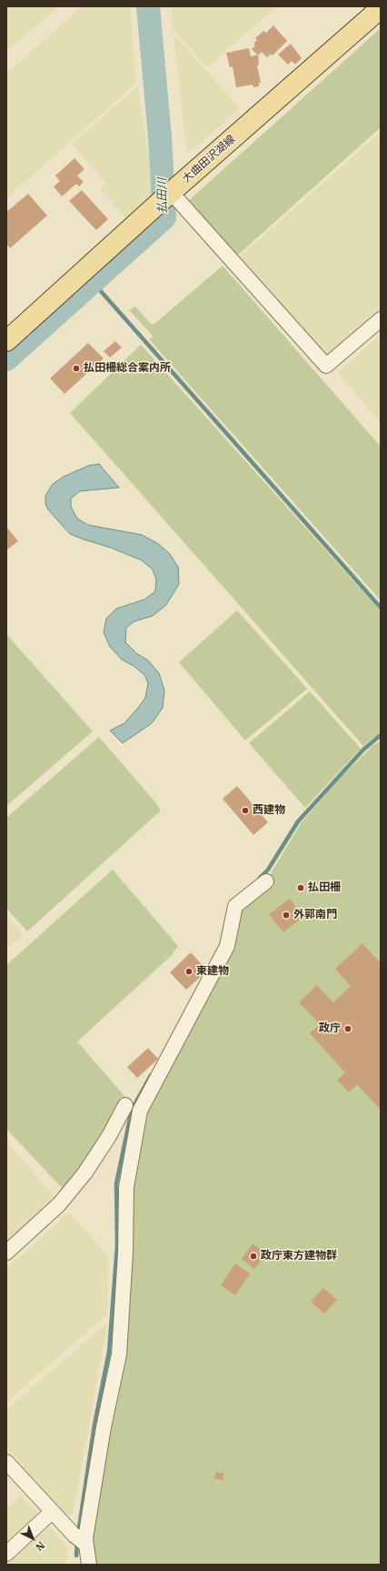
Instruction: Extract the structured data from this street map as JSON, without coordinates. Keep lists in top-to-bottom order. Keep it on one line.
{"streets":{"main road":["大曲田沢湖線"]},"water":["払田川"],"places":["払田柵総合案内所","西建物","払田柵","外郭南門","東建物","政庁","政庁東方建物群"],"north":"bottom right"}
